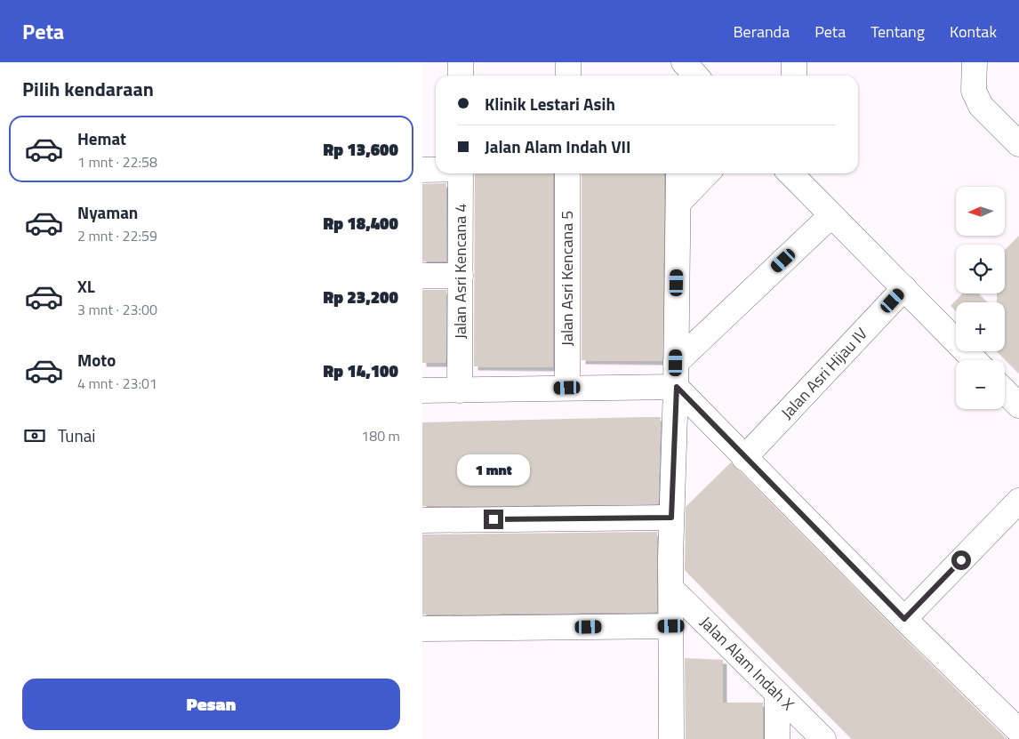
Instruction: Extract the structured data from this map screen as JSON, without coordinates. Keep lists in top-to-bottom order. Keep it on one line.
{"streets":{"street":["Jalan Asri Kencana 4","Jalan Asri Kencana 5","Jalan Asri Hijau IV","Jalan Alam Indah X"]},"north":"left","page":{"header":"Peta","nav":["Beranda","Peta","Tentang","Kontak"],"heading":"Pilih kendaraan","banner":["Klinik Lestari Asih","Jalan Alam Indah VII"],"list":[{"name":"Hemat","note":"1 mnt · 22:58","value":"Rp 13,600"},{"name":"Nyaman","note":"2 mnt · 22:59","value":"Rp 18,400"},{"name":"XL","note":"3 mnt · 23:00","value":"Rp 23,200"},{"name":"Moto","note":"4 mnt · 23:01","value":"Rp 14,100"}],"map_buttons":["+","−"],"pay":["Tunai","180 m"],"bubble":"1 mnt","buttons":"Pesan"}}
